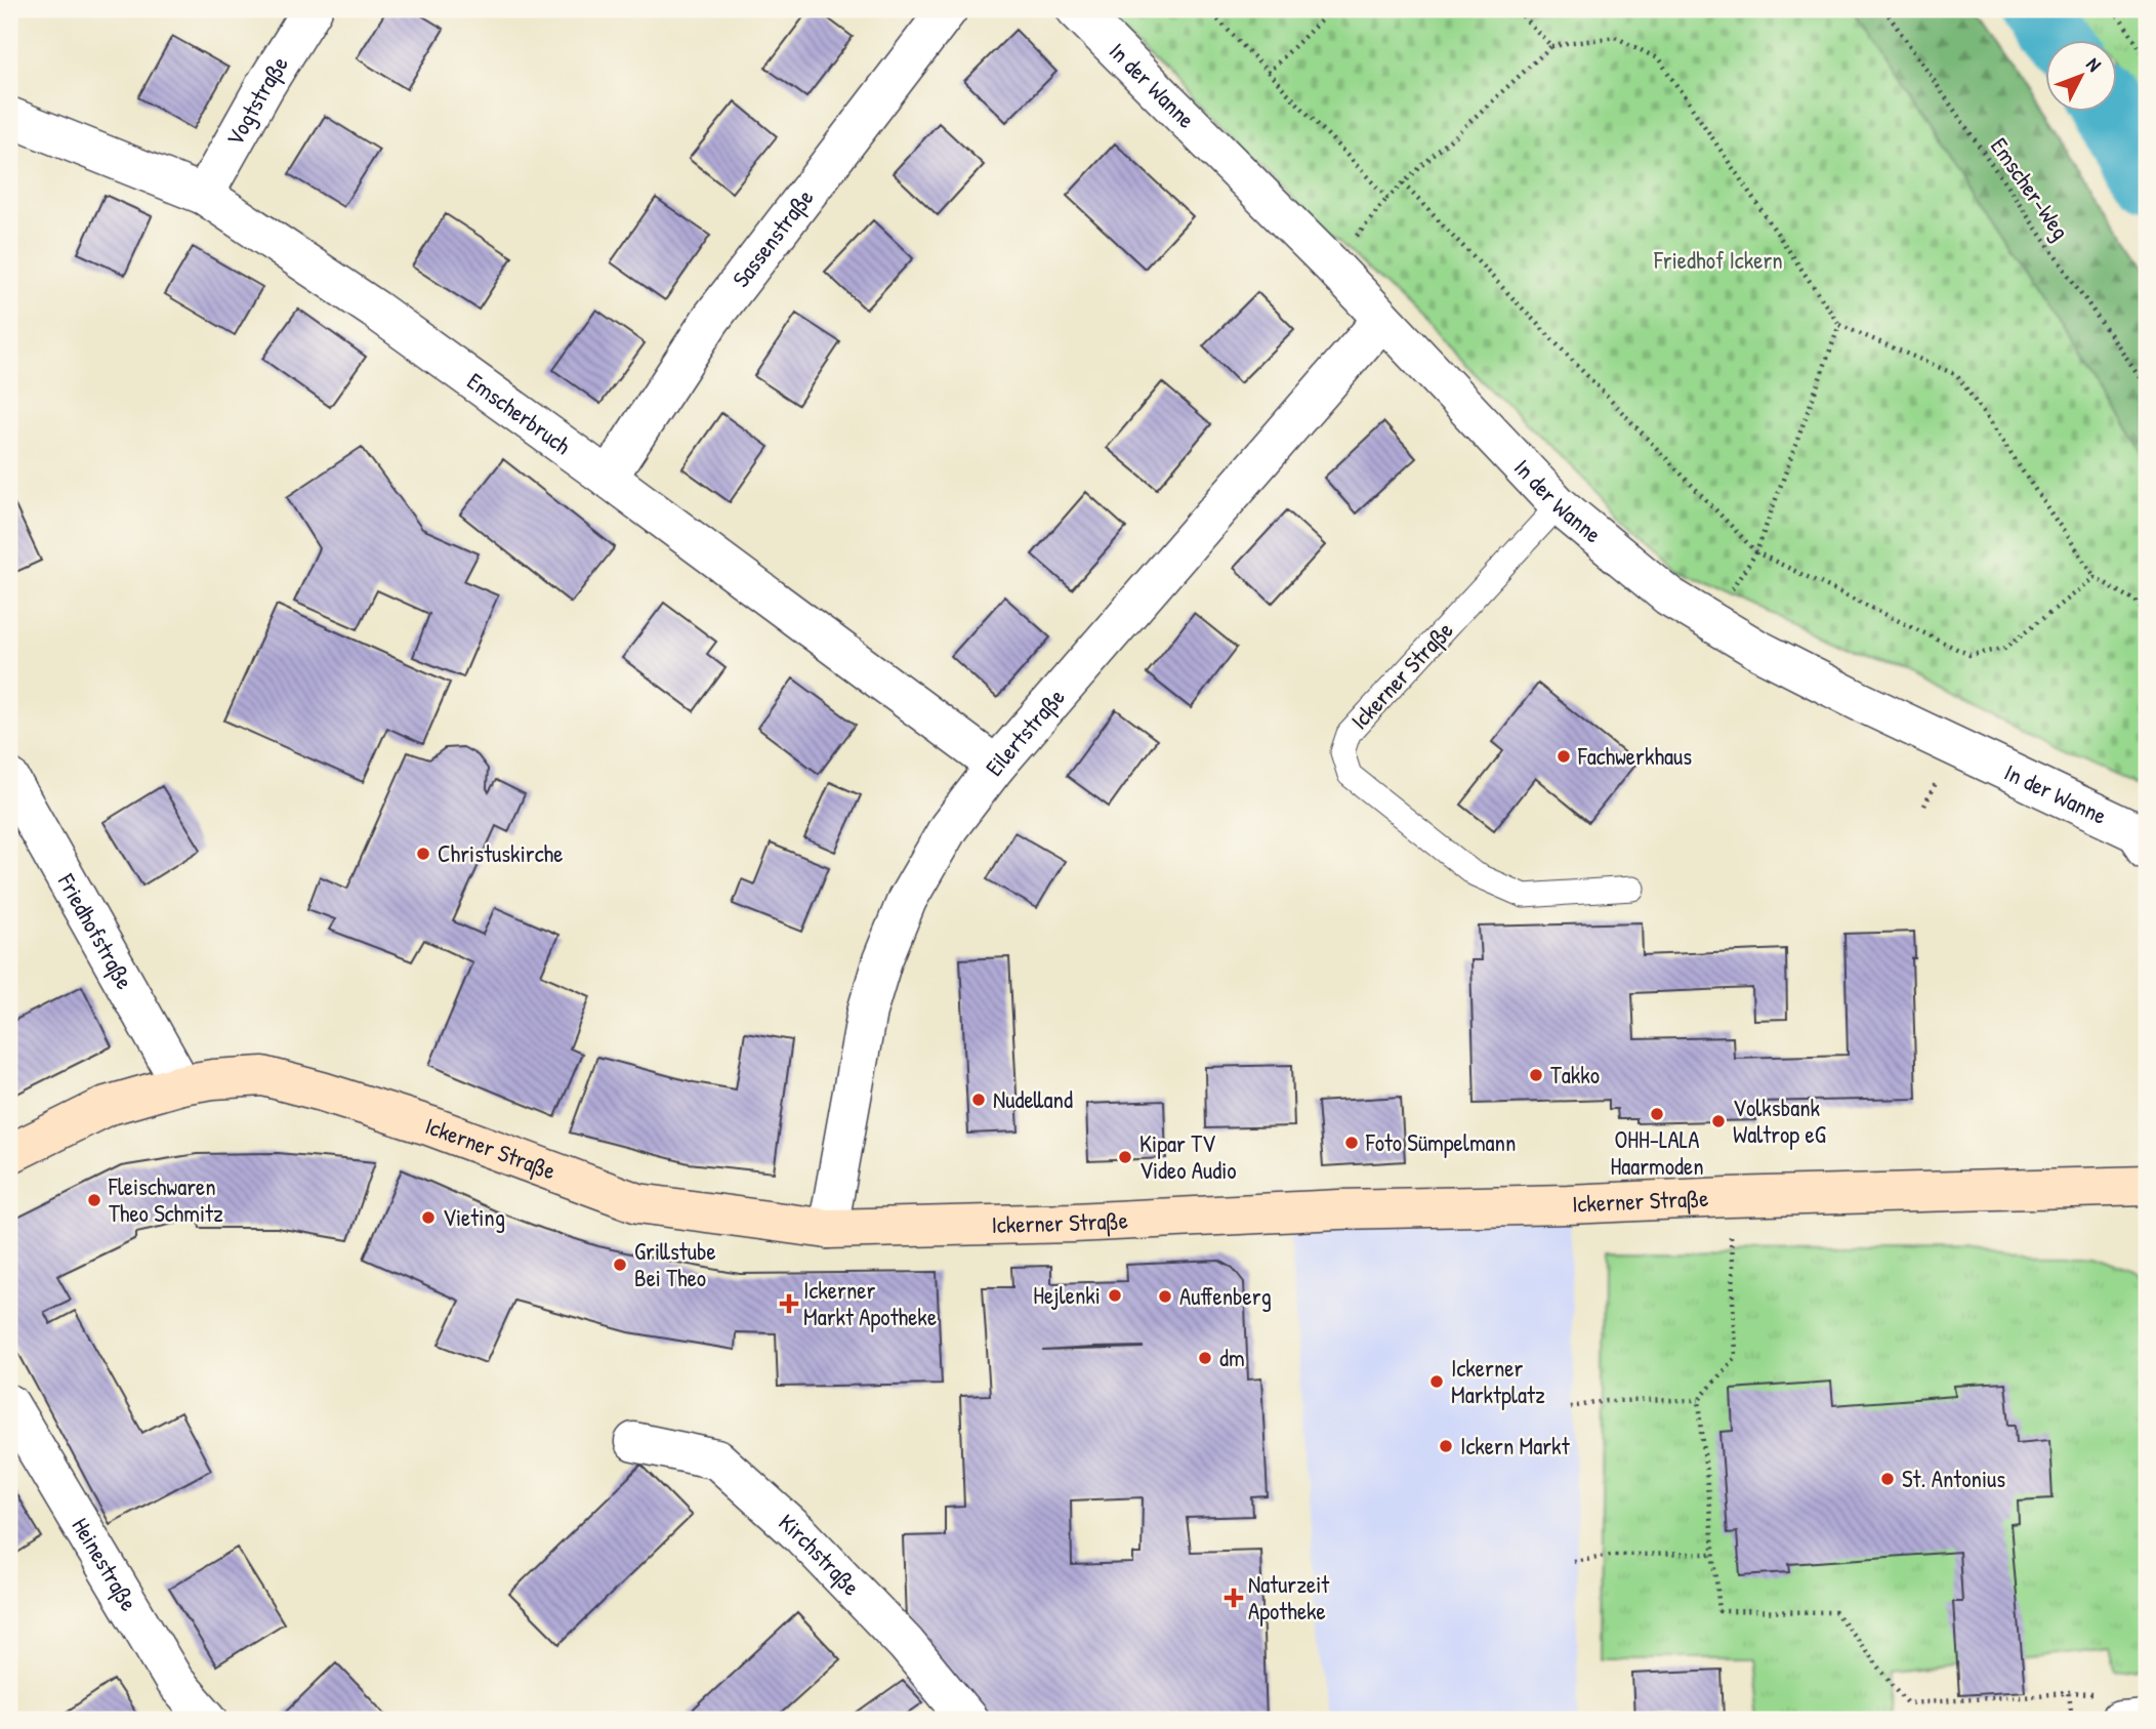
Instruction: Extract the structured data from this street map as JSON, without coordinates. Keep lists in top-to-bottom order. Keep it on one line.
{"streets":{"main road":["Ickerner Straße"],"street":["In der Wanne","Vogtstraße","Sassenstraße","Emscherbruch","Eilertstraße","Friedhofstraße","Kirchstraße","Heinestraße"],"path":["Emscher-Weg"]},"crossings":[["In der Wanne","Ickerner Straße"],["In der Wanne","Eilertstraße"],["Vogtstraße","Emscherbruch"],["Sassenstraße","Emscherbruch"],["Emscherbruch","Eilertstraße"],["Ickerner Straße","Eilertstraße"],["Ickerner Straße","Friedhofstraße"]],"parks":["Friedhof Ickern"],"places":{"other":["Fachwerkhaus","Christuskirche","Takko","Nudelland","OHH-LALA Haarmoden","Volksbank Waltrop eG","Foto Sümpelmann","Kipar TV Video Audio","Fleischwaren Theo Schmitz","Vieting","Grillstube Bei Theo","Hejlenki","Auffenberg","dm","Ickerner Marktplatz","Ickern Markt","St. Antonius"],"health":["Ickerner Markt Apotheke","Naturzeit Apotheke"]},"north":"top right"}
